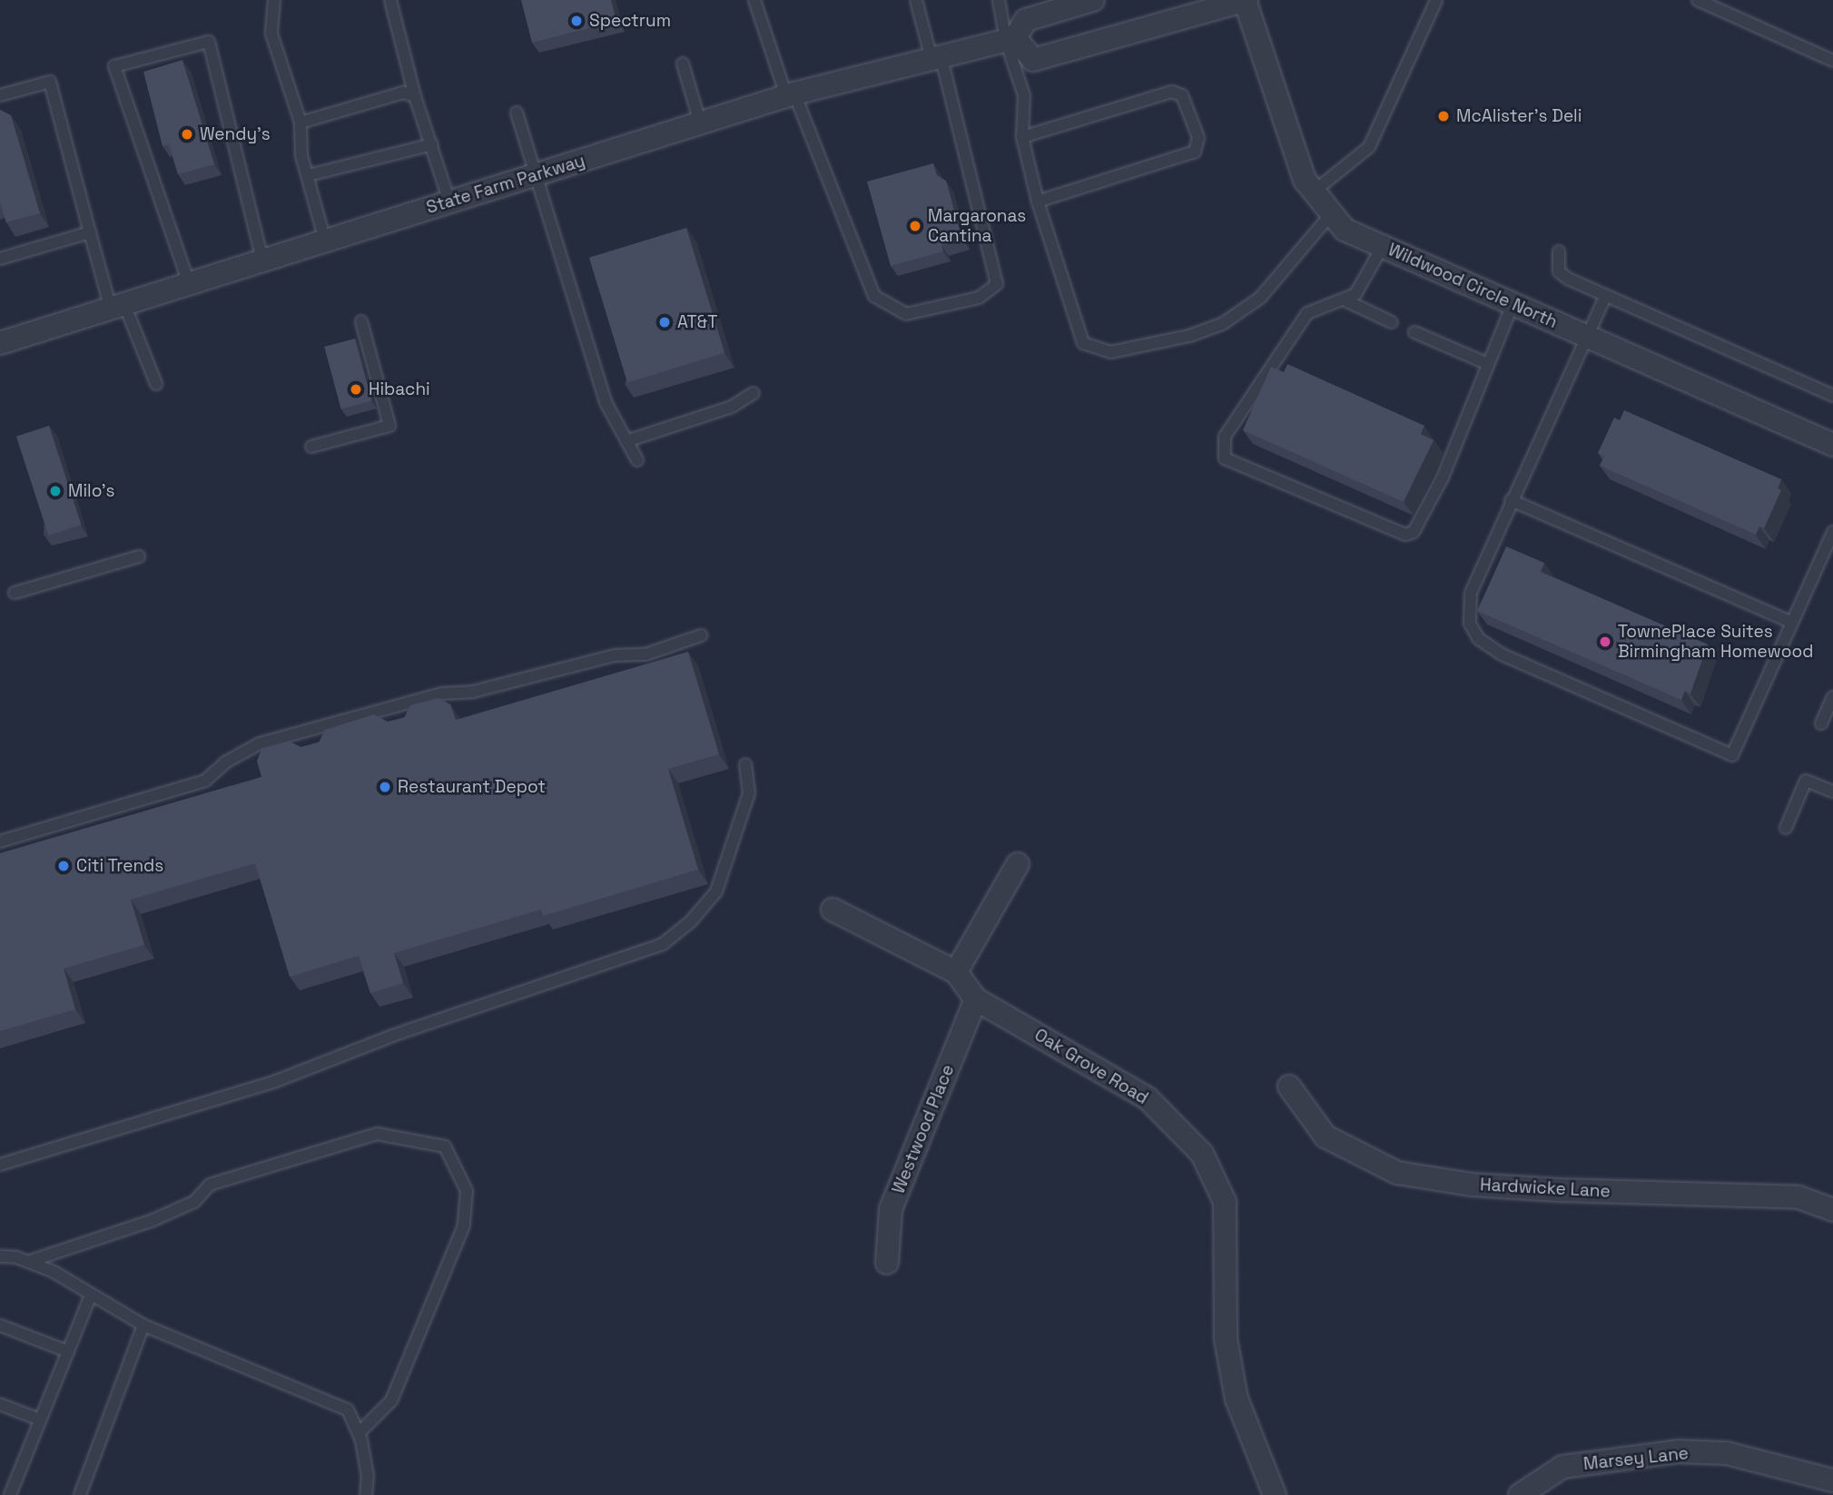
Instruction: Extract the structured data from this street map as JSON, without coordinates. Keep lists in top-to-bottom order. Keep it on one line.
{"streets":{"street":["State Farm Parkway","Wildwood Circle North","Oak Grove Road","Westwood Place","Hardwicke Lane","Marsey Lane"]},"crossings":[["Oak Grove Road","Westwood Place"]],"places":["Spectrum","McAlister's Deli","Wendy's","Margaronas Cantina","AT&T","Hibachi","Milo's","TownePlace Suites Birmingham Homewood","Restaurant Depot","Citi Trends"]}
